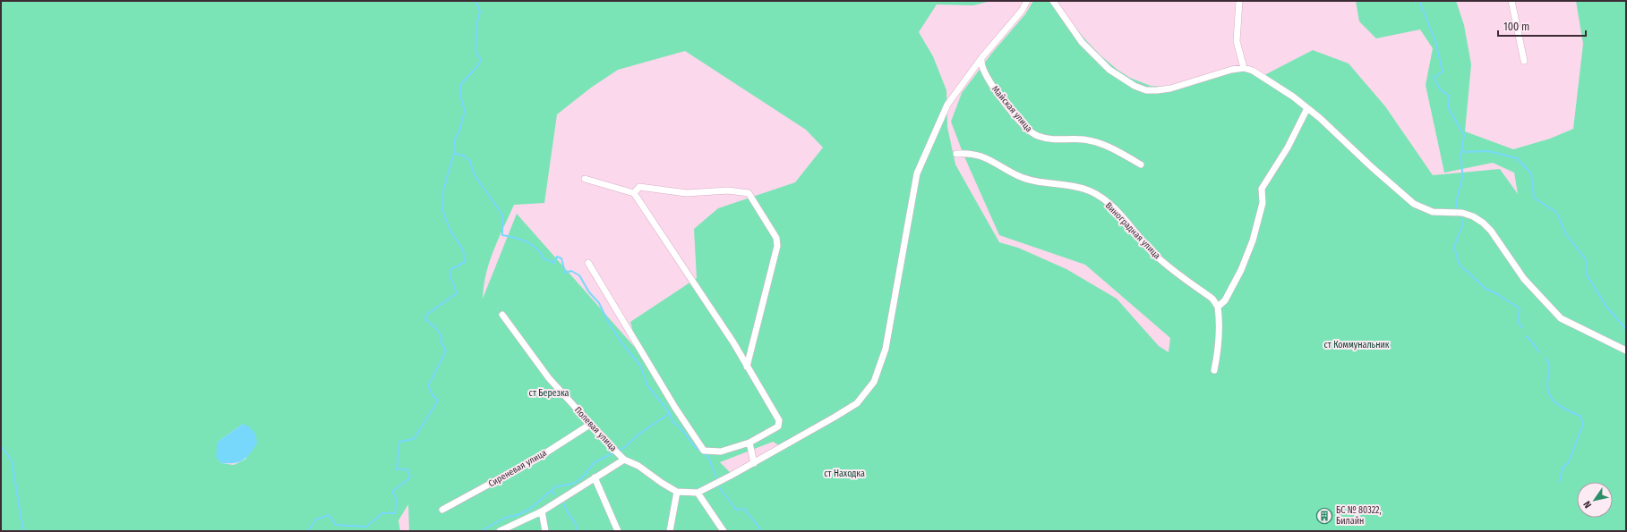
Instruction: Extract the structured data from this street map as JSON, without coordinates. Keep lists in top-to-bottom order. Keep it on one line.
{"streets":{"street":["Майская улица","Виноградная улица","Полевая улица","Сиреневая улица"]},"crossings":[["Полевая улица","Сиреневая улица"]],"parks":["ст Коммунальник","ст Березка","ст Находка"],"places":{"building":["БС № 80322, Билайн"]},"scale_bar":"100 m","north":"bottom left"}
